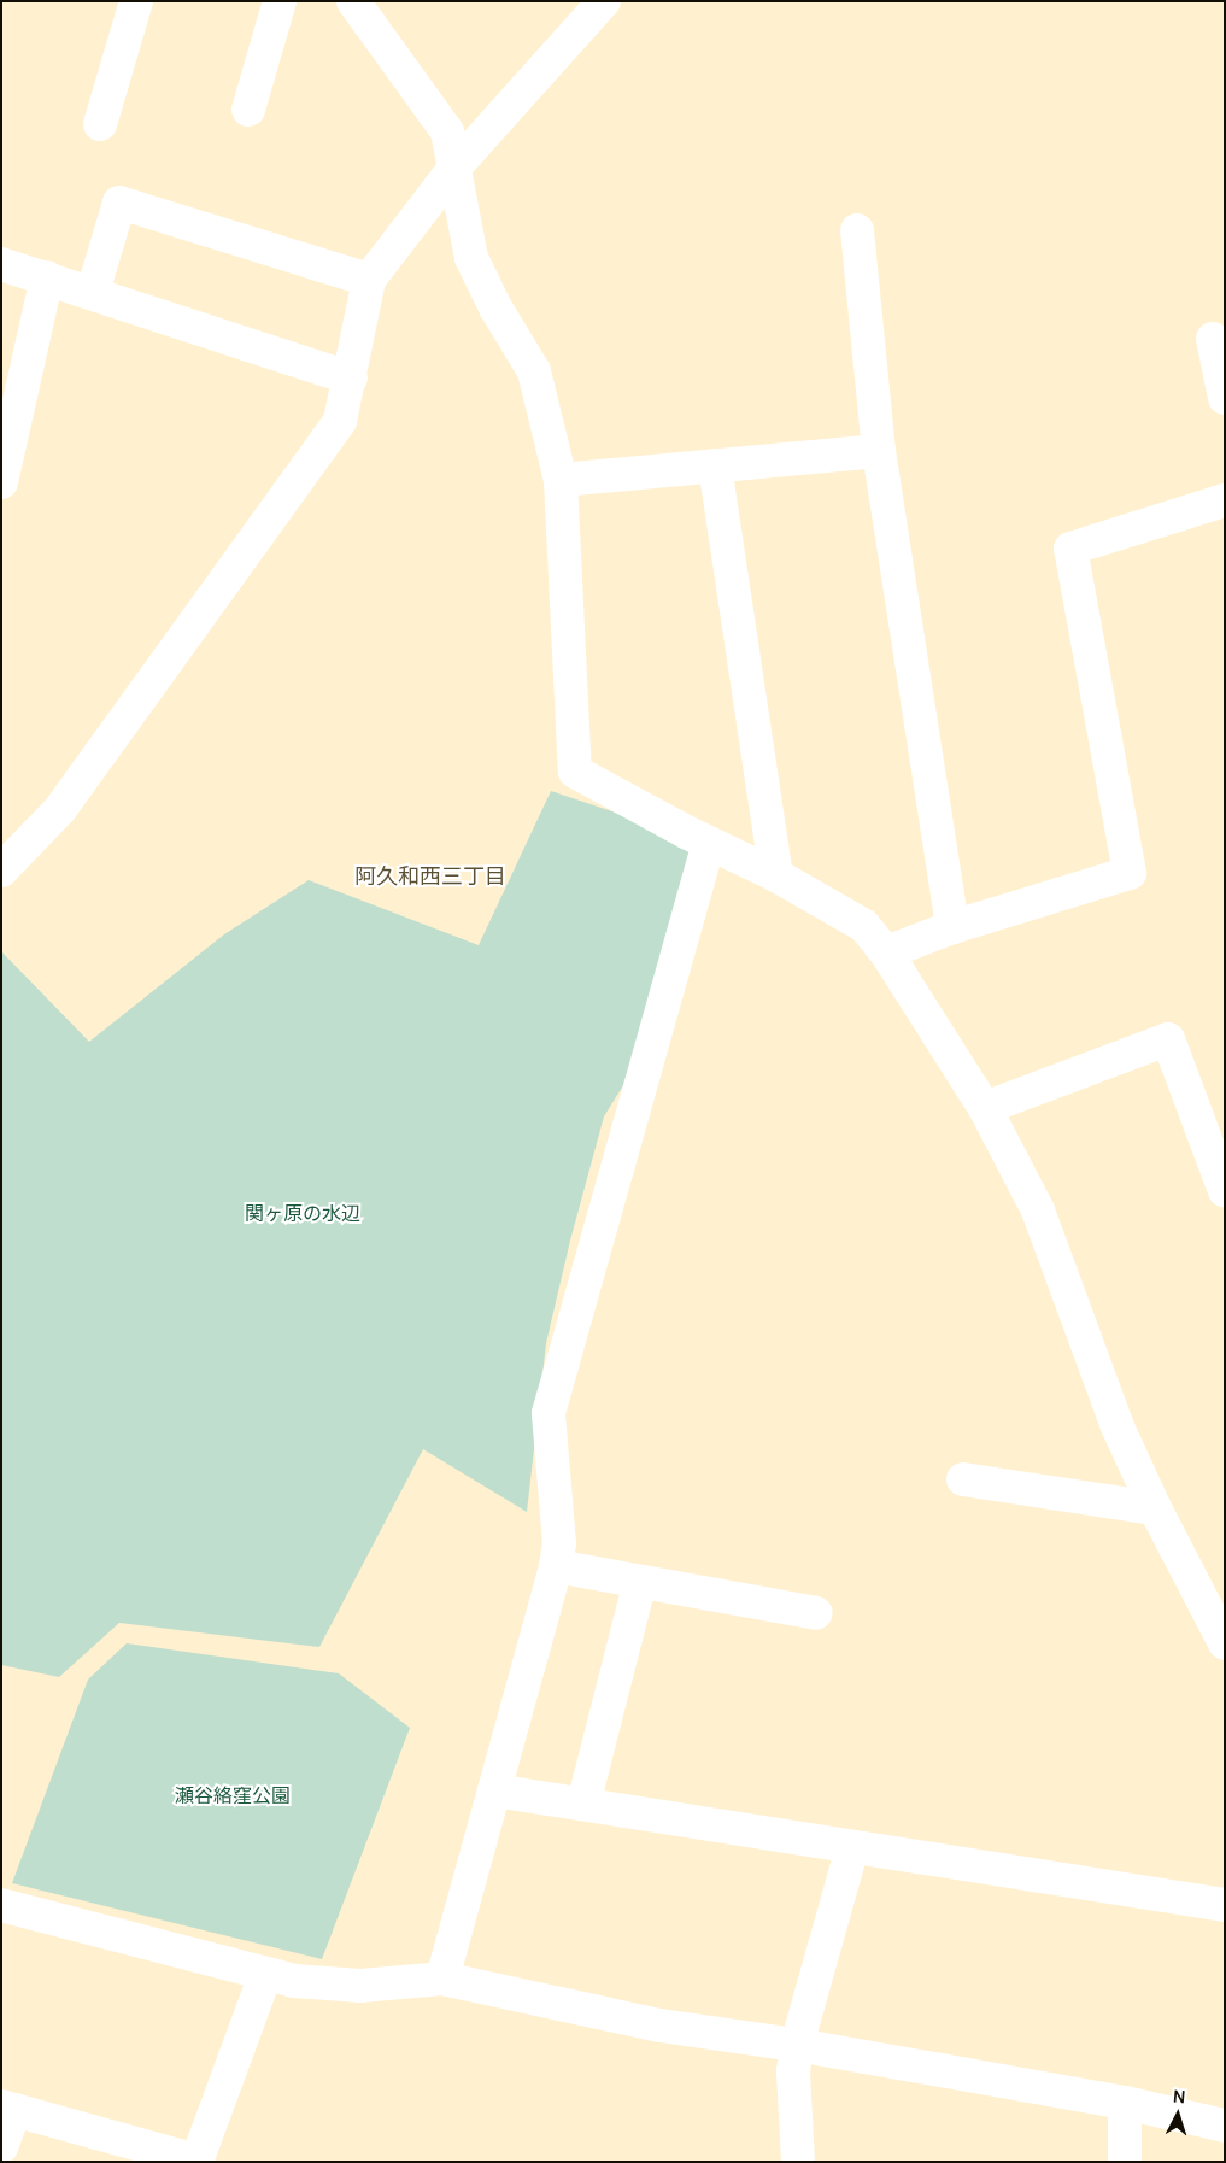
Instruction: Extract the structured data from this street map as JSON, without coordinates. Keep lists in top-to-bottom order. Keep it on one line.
{"districts":["阿久和西三丁目"],"parks":["関ヶ原の水辺","瀬谷絡窪公園"],"north":"top"}
